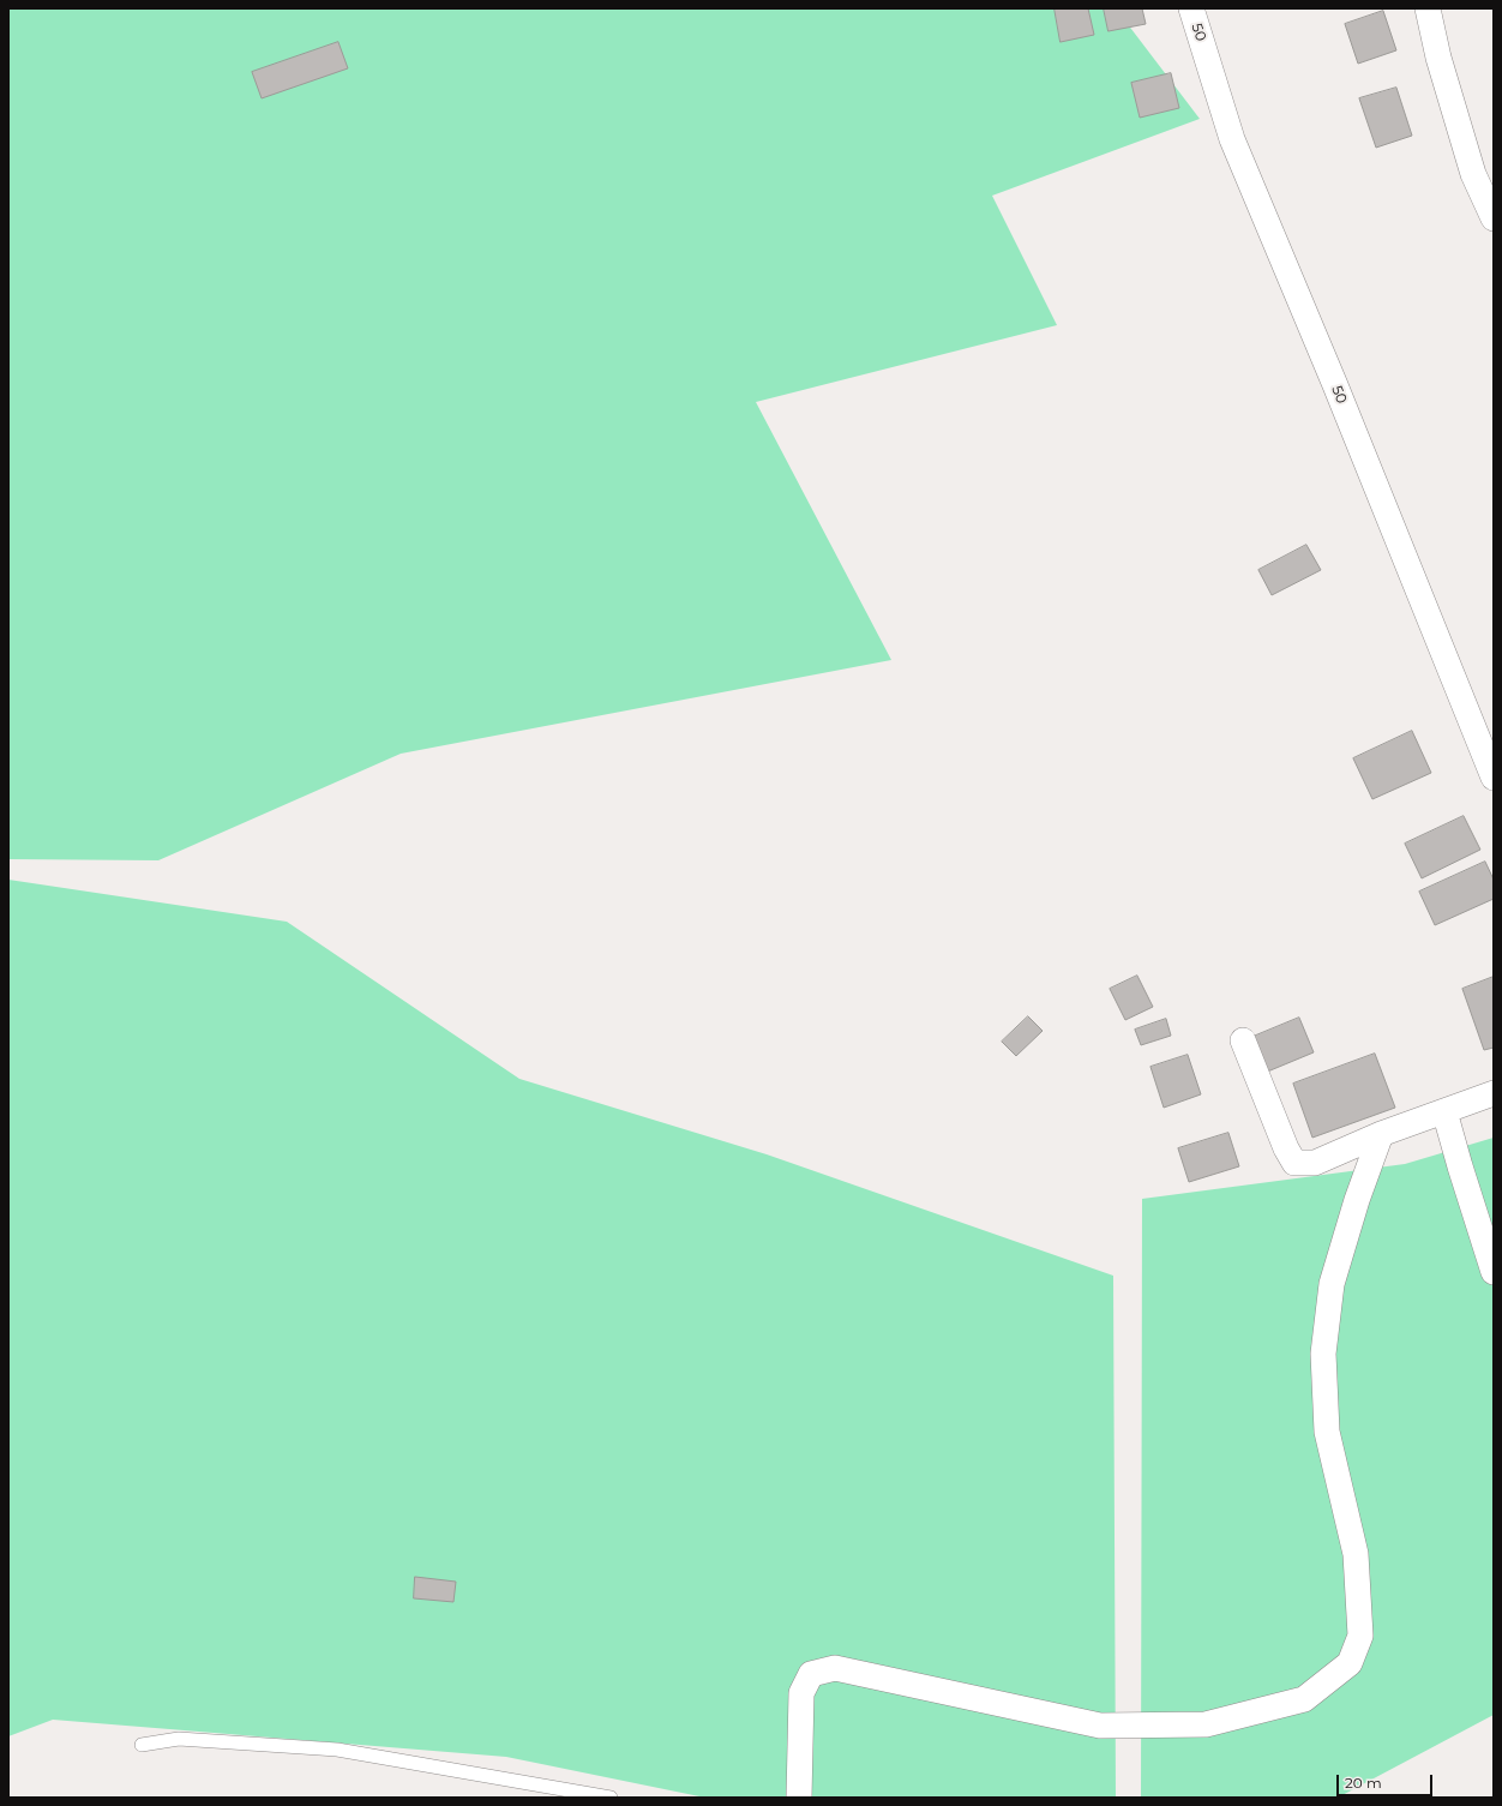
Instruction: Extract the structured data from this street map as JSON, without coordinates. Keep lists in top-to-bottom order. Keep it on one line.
{"streets":{"street":["50"]},"scale_bar":"20 m"}
